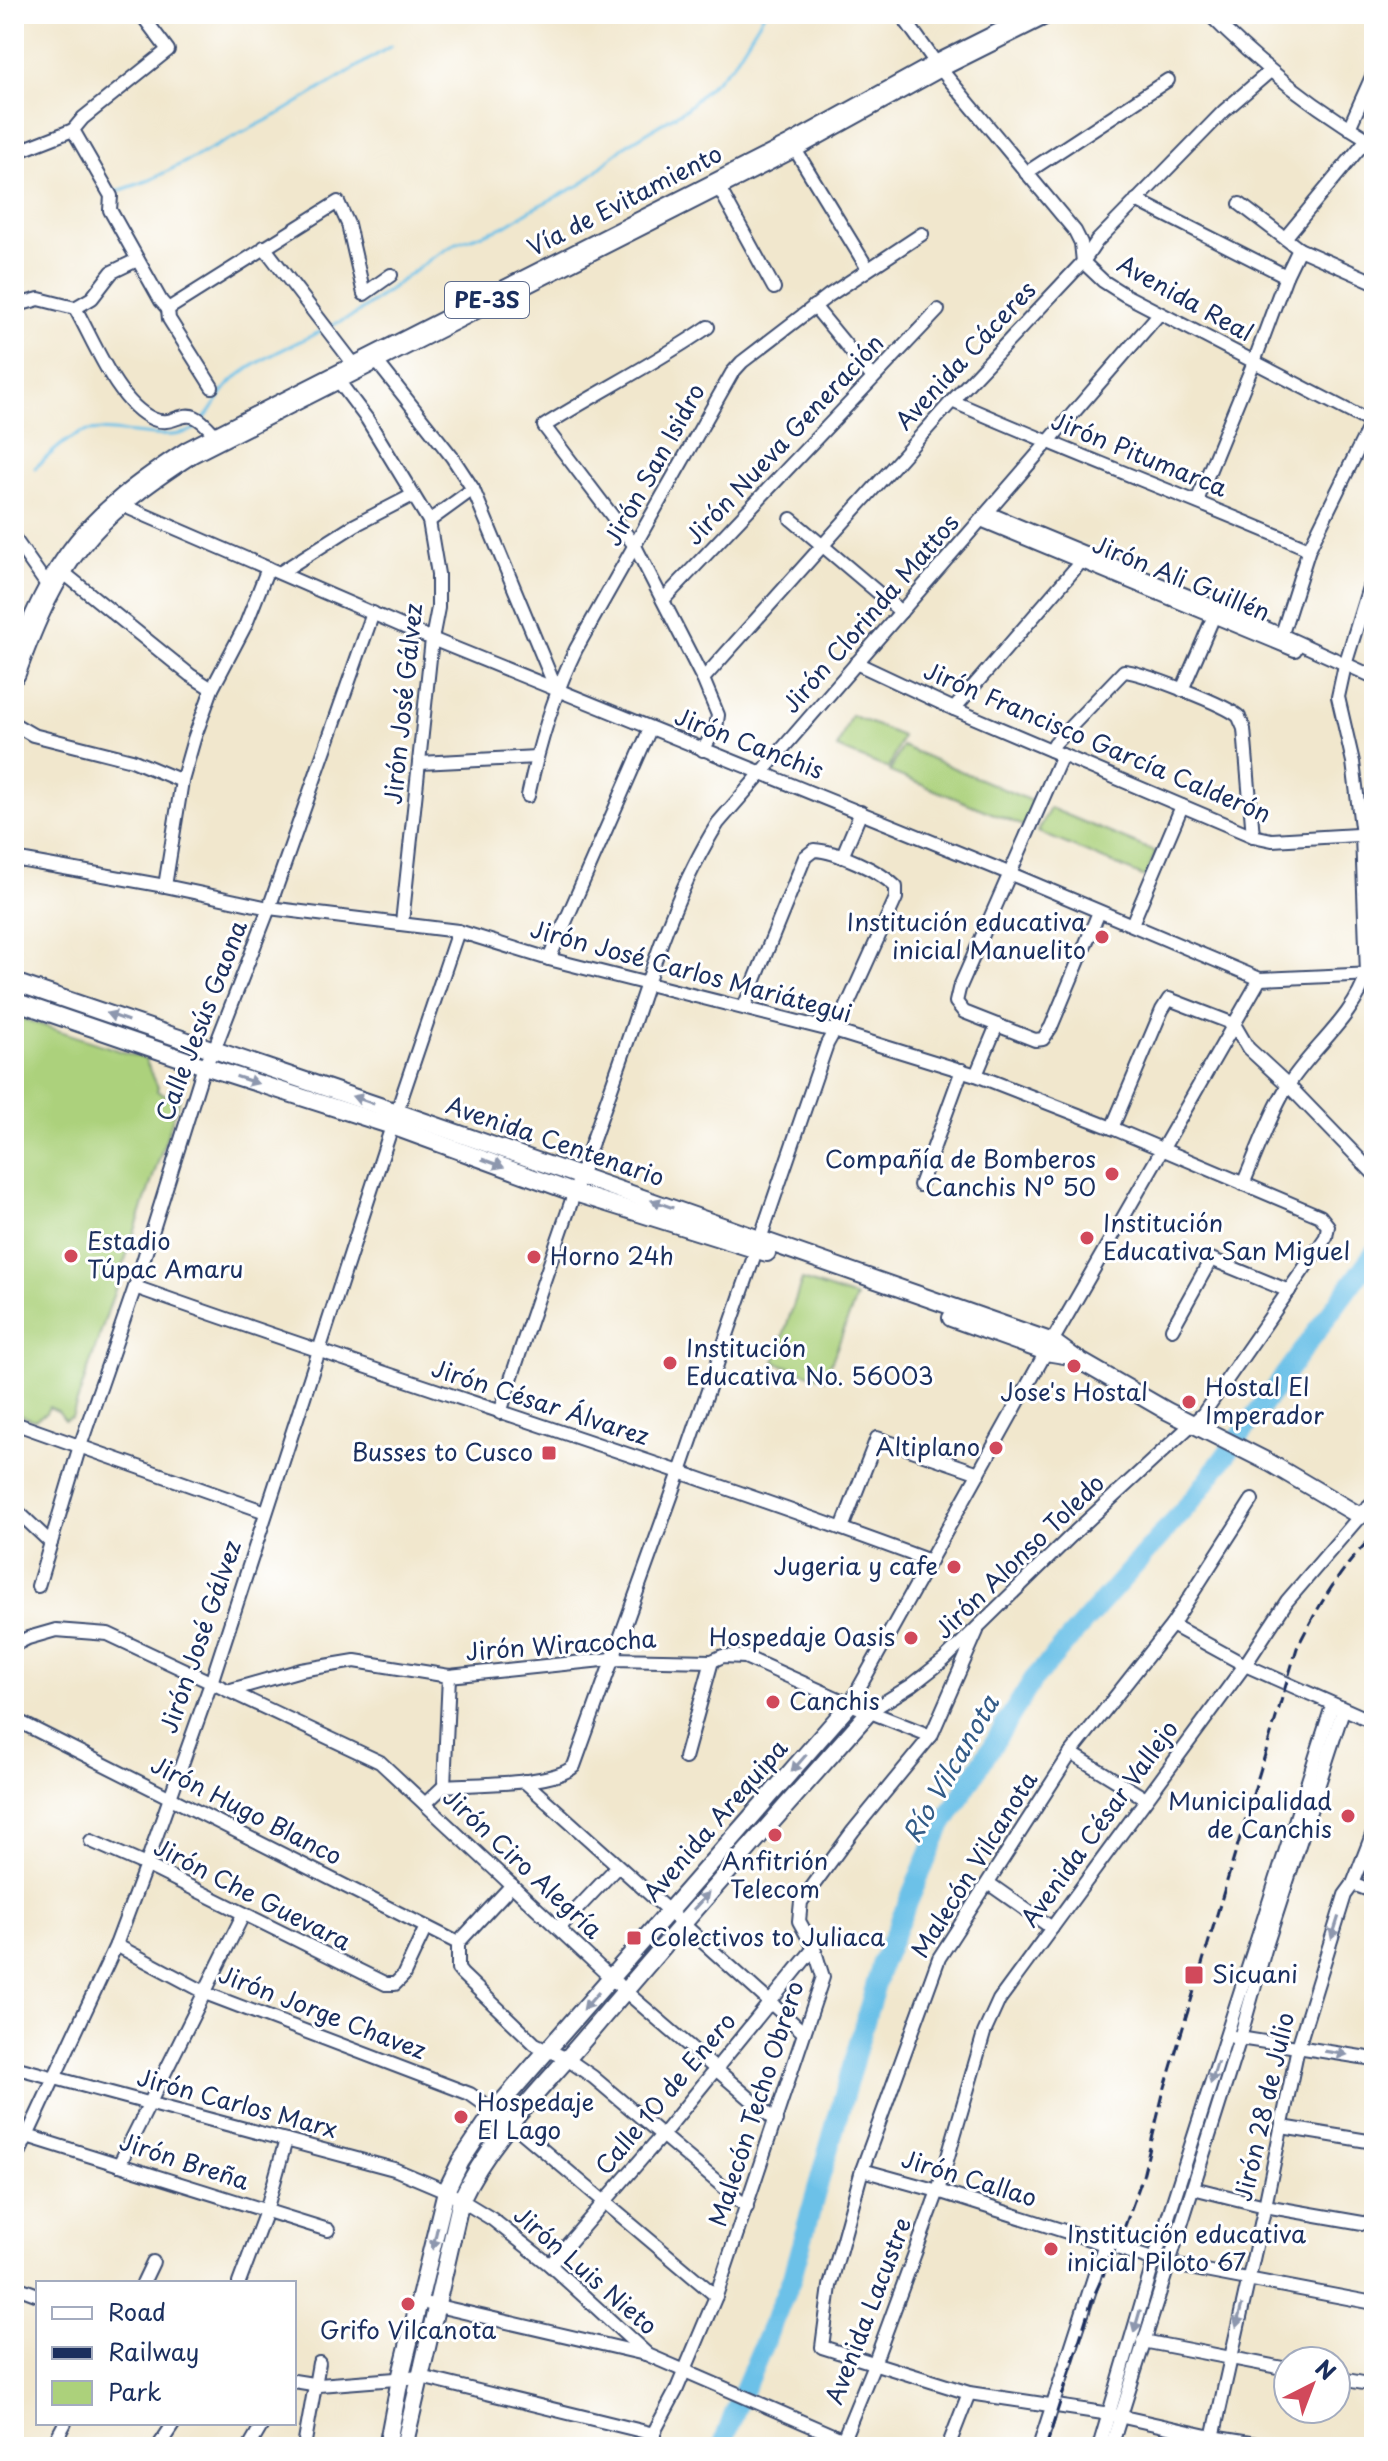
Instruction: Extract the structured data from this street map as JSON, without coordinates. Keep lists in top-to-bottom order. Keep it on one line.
{"streets":{"highway":["Vía de Evitamiento","PE-3S"],"street":["Avenida Real","Avenida Cáceres","Jirón Nueva Generación","Jirón Pitumarca","Jirón San Isidro","Jirón Ali Guillén","Jirón Clorinda Mattos","Jirón José Gálvez","Jirón Francisco García Calderón","Jirón Canchis","Jirón José Carlos Mariátegui","Calle Jesús Gaona","Jirón César Álvarez","Jirón Alonso Toledo","Jirón Wiracocha","Jirón Hugo Blanco","Avenida Arequipa","Avenida César Vallejo","Jirón Ciro Alegría","Malecón Vilcanota","Jirón Che Guevara","Jirón Jorge Chavez","Calle 10 de Enero","Jirón Carlos Marx","Malecón Techo Obrero","Jirón 28 de Julio","Jirón Breña","Jirón Callao","Jirón Luis Nieto","Avenida Lacustre"]},"crossings":[["Vía de Evitamiento","Avenida Real"],["Vía de Evitamiento","Jirón José Gálvez"],["Vía de Evitamiento","Jirón Canchis"],["Avenida Real","Avenida Cáceres"],["Avenida Real","Jirón Clorinda Mattos"],["Avenida Cáceres","Jirón Pitumarca"],["Jirón Pitumarca","Jirón Clorinda Mattos"],["Jirón San Isidro","Jirón Canchis"],["Jirón Ali Guillén","Jirón Clorinda Mattos"],["Jirón Clorinda Mattos","Jirón Francisco García Calderón"],["Jirón Clorinda Mattos","Jirón Canchis"],["Jirón Clorinda Mattos","Jirón José Carlos Mariátegui"],["Jirón Clorinda Mattos","Jirón César Álvarez"],["Jirón José Gálvez","Jirón Canchis"],["Jirón José Gálvez","Jirón José Carlos Mariátegui"],["Jirón José Gálvez","Jirón César Álvarez"],["Jirón José Gálvez","Jirón Hugo Blanco"],["Jirón José Gálvez","Jirón Ciro Alegría"],["Jirón José Gálvez","Jirón Che Guevara"],["Jirón José Gálvez","Jirón Jorge Chavez"],["Jirón José Gálvez","Jirón Carlos Marx"],["Jirón José Gálvez","Jirón Breña"],["Jirón Canchis","Calle Jesús Gaona"],["Jirón Canchis","Avenida Arequipa"],["Jirón José Carlos Mariátegui","Calle Jesús Gaona"],["Jirón José Carlos Mariátegui","Jirón Alonso Toledo"],["Jirón José Carlos Mariátegui","Avenida Arequipa"],["Calle Jesús Gaona","Jirón César Álvarez"],["Jirón César Álvarez","Avenida Arequipa"],["Jirón Alonso Toledo","Jirón Wiracocha"],["Jirón Alonso Toledo","Avenida Arequipa"],["Jirón Alonso Toledo","Malecón Techo Obrero"],["Jirón Wiracocha","Avenida Arequipa"],["Jirón Wiracocha","Jirón Ciro Alegría"],["Jirón Wiracocha","Malecón Techo Obrero"],["Jirón Hugo Blanco","Jirón Che Guevara"],["Avenida Arequipa","Jirón Ciro Alegría"],["Avenida Arequipa","Jirón Jorge Chavez"],["Avenida Arequipa","Jirón Carlos Marx"],["Avenida Arequipa","Jirón Luis Nieto"],["Avenida César Vallejo","Jirón Callao"],["Avenida César Vallejo","Avenida Lacustre"],["Jirón Ciro Alegría","Calle 10 de Enero"],["Jirón Ciro Alegría","Malecón Techo Obrero"],["Malecón Vilcanota","Jirón Callao"],["Malecón Vilcanota","Avenida Lacustre"],["Jirón Jorge Chavez","Calle 10 de Enero"],["Jirón Jorge Chavez","Malecón Techo Obrero"],["Calle 10 de Enero","Malecón Techo Obrero"],["Calle 10 de Enero","Jirón Luis Nieto"],["Jirón Carlos Marx","Jirón Luis Nieto"],["Malecón Techo Obrero","Jirón Luis Nieto"],["Jirón 28 de Julio","Jirón Callao"],["Jirón Callao","Avenida Lacustre"],["Jirón Luis Nieto","Avenida Lacustre"]],"water":["Río Vilcanota"],"places":{"other":["Institución educativa inicial Manuelito","Compañía de Bomberos Canchis Nº 50","Institución Educativa San Miguel","Estadio Túpac Amaru","Horno 24h","Institución Educativa No. 56003","Jose's Hostal","Hostal El Imperador","Altiplano","Jugeria y cafe","Hospedaje Oasis","Canchis","Municipalidad de Canchis","Anfitrión Telecom","Hospedaje El Lago","Institución educativa inicial Piloto 67","Grifo Vilcanota"],"transit":["Busses to Cusco","Colectivos to Juliaca","Sicuani"]},"legend":["Road","Railway","Park"],"north":"top right"}
